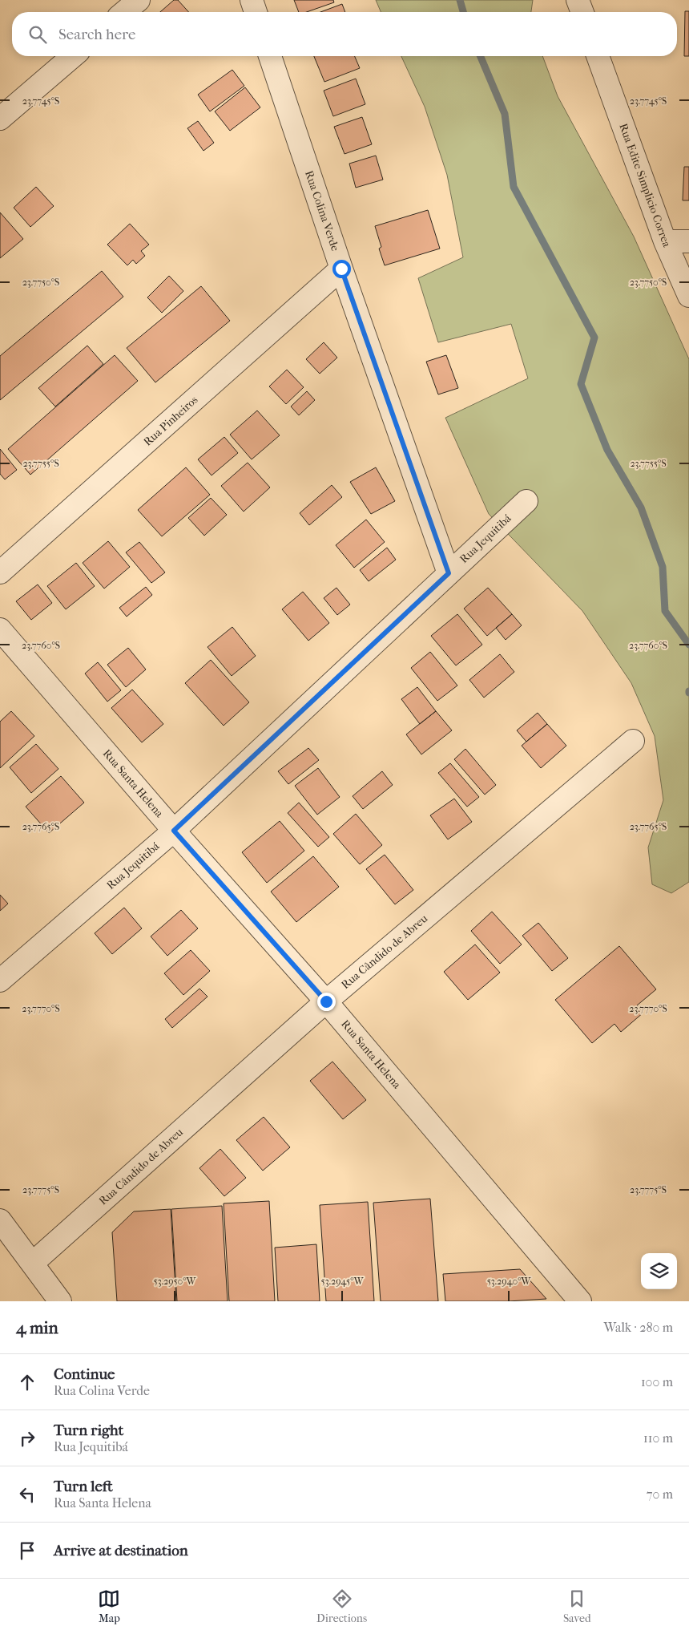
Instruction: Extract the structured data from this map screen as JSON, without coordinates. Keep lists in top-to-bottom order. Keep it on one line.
{"streets":{"street":["Rua Edite Simplicio Correa","Rua Colina Verde","Rua Pinheiros","Rua Jequitibá","Rua Santa Helena","Rua Cândido de Abreu"]},"crossings":[["Rua Colina Verde","Rua Pinheiros"],["Rua Colina Verde","Rua Jequitibá"],["Rua Jequitibá","Rua Santa Helena"],["Rua Santa Helena","Rua Cândido de Abreu"]],"page":{"search":"Search here","heading":["4 min","Walk · 280 m"],"list":[["Continue","Rua Colina Verde","100 m"],["Turn right","Rua Jequitibá","110 m"],["Turn left","Rua Santa Helena","70 m"],"Arrive at destination"],"nav":["Map","Directions","Saved"]},"coordinates":["23.7745°S","23.7750°S","23.7755°S","23.7760°S","23.7765°S","23.7770°S","23.7775°S","53.2950°W","53.2945°W","53.2940°W"]}
